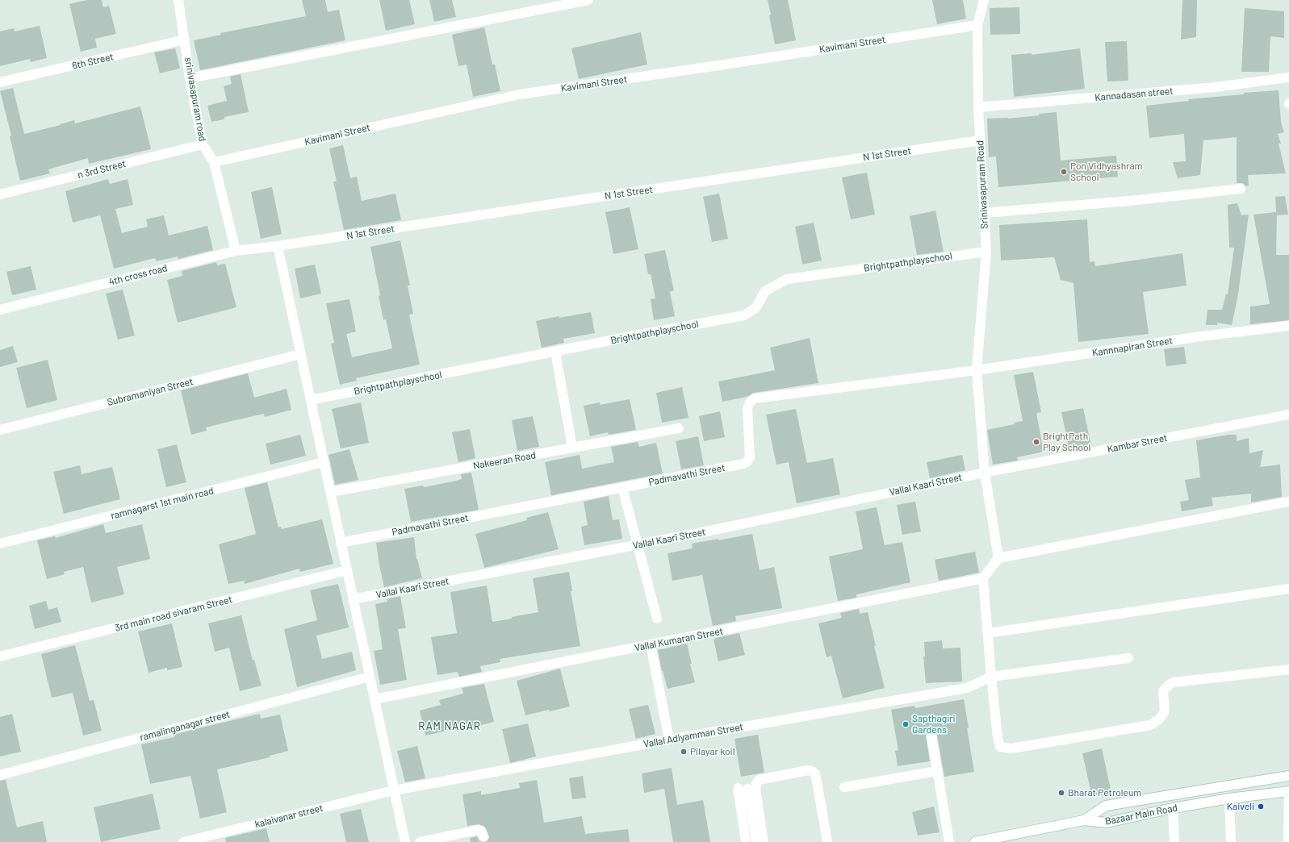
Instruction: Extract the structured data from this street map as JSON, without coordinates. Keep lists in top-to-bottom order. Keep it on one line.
{"streets":{"street":["Kavimani Street","6th Street","Kannadasan street","srinivasapuram road","N 1st Street","n 3rd Street","Srinivasapuram Road","Brightpathplayschool","4th cross road","Kannnapiran Street","Subramaniyan Street","Kambar Street","Nakeeran Road","Padmavathi Street","Vallal Kaari Street","ramnagarst 1st main road","3rd main road sivaram Street","Vallal Kumaran Street","ramalinganagar street","Vallal Adiyamman Street","Bazaar Main Road","kalaivanar street"]},"crossings":[["Kavimani Street","srinivasapuram road"],["Kavimani Street","Srinivasapuram Road"],["6th Street","srinivasapuram road"],["Kannadasan street","Srinivasapuram Road"],["srinivasapuram road","n 3rd Street"],["srinivasapuram road","4th cross road"],["N 1st Street","Srinivasapuram Road"],["N 1st Street","4th cross road"],["Srinivasapuram Road","Brightpathplayschool"],["Srinivasapuram Road","Kannnapiran Street"],["Srinivasapuram Road","Kambar Street"],["Srinivasapuram Road","Padmavathi Street"],["Srinivasapuram Road","Vallal Kaari Street"],["Kannnapiran Street","Padmavathi Street"],["Kambar Street","Vallal Kaari Street"],["Vallal Adiyamman Street","kalaivanar street"]],"districts":["RAM NAGAR"],"places":["Pon Vidhyashram School","BrightPath Play School","Sapthagiri Gardens","Pilayar koil","Bharat Petroleum","Kaiveli"]}
